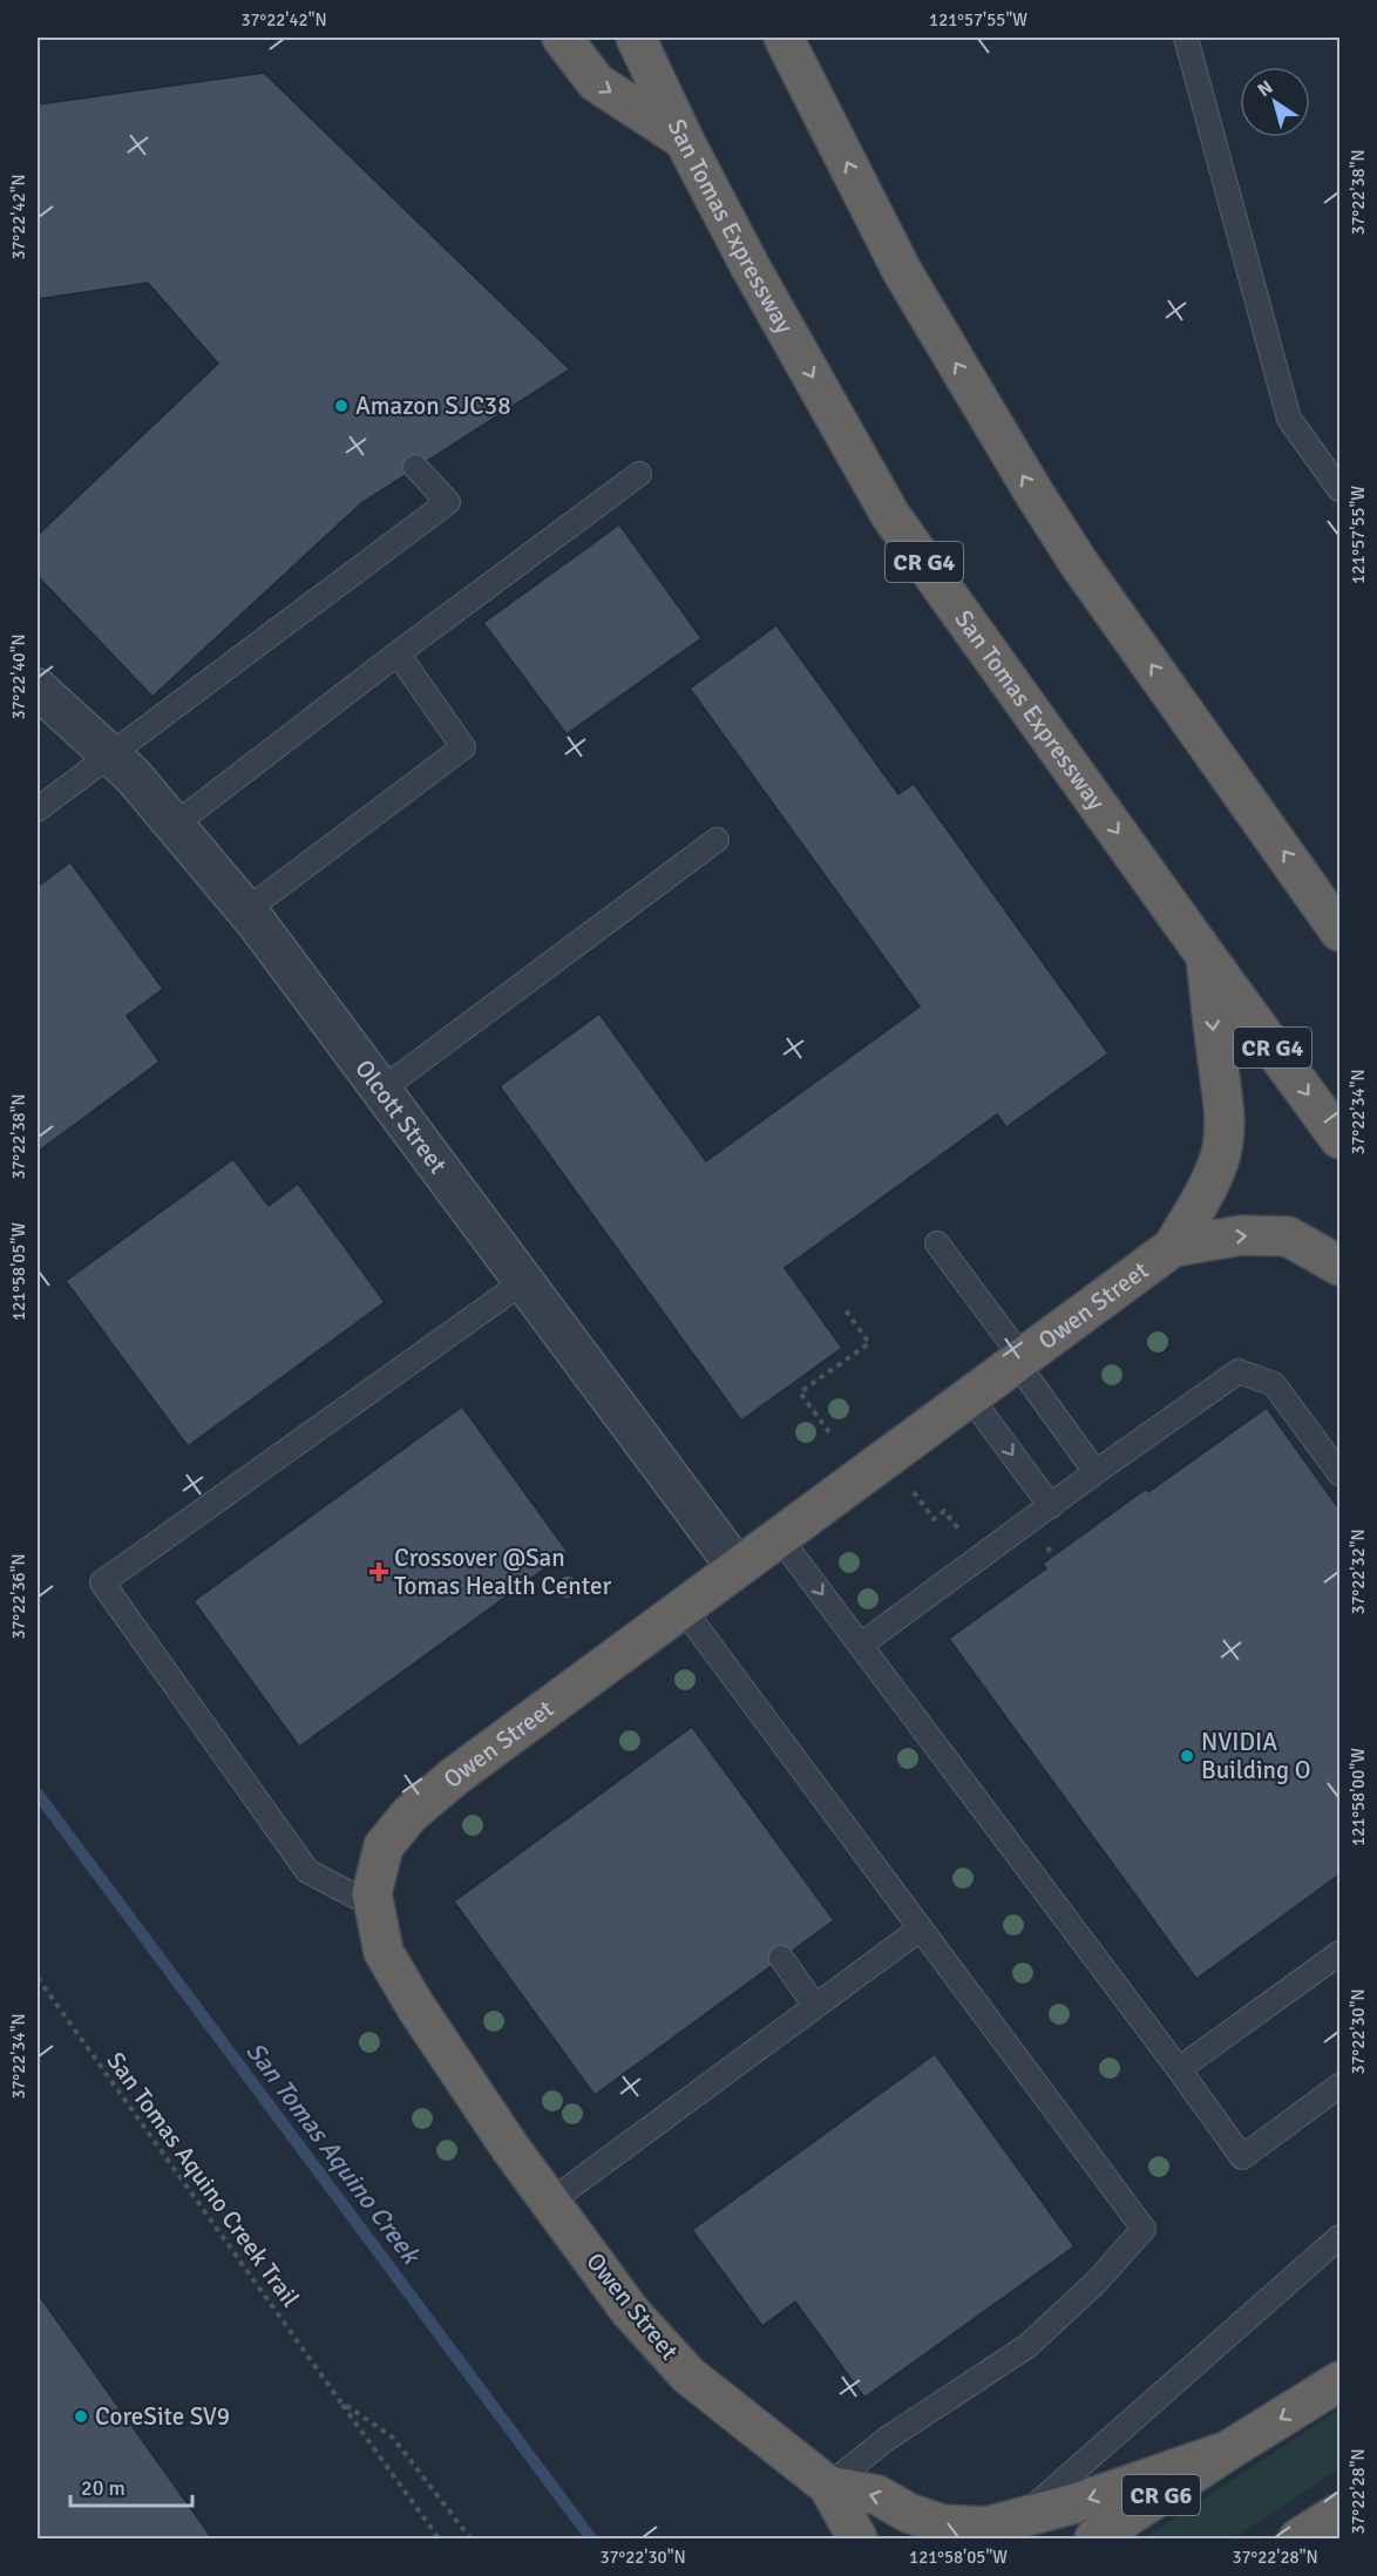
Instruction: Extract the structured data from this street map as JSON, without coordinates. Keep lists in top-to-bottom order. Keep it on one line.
{"streets":{"highway":["San Tomas Expressway","CR G4","Owen Street","CR G6"],"street":["Olcott Street"],"path":["San Tomas Aquino Creek Trail"]},"crossings":[["Olcott Street","Owen Street"]],"water":["San Tomas Aquino Creek"],"places":{"other":["Amazon SJC38","NVIDIA Building O","CoreSite SV9"],"health":["Crossover @San Tomas Health Center"]},"scale_bar":"20 m","north":"top left","coordinates":["37°22'42\"N","121°57'55\"W","37°22'38\"N","37°22'40\"N","37°22'34\"N","121°58'05\"W","37°22'32\"N","37°22'36\"N","121°58'00\"W","37°22'30\"N","37°22'28\"N"]}
